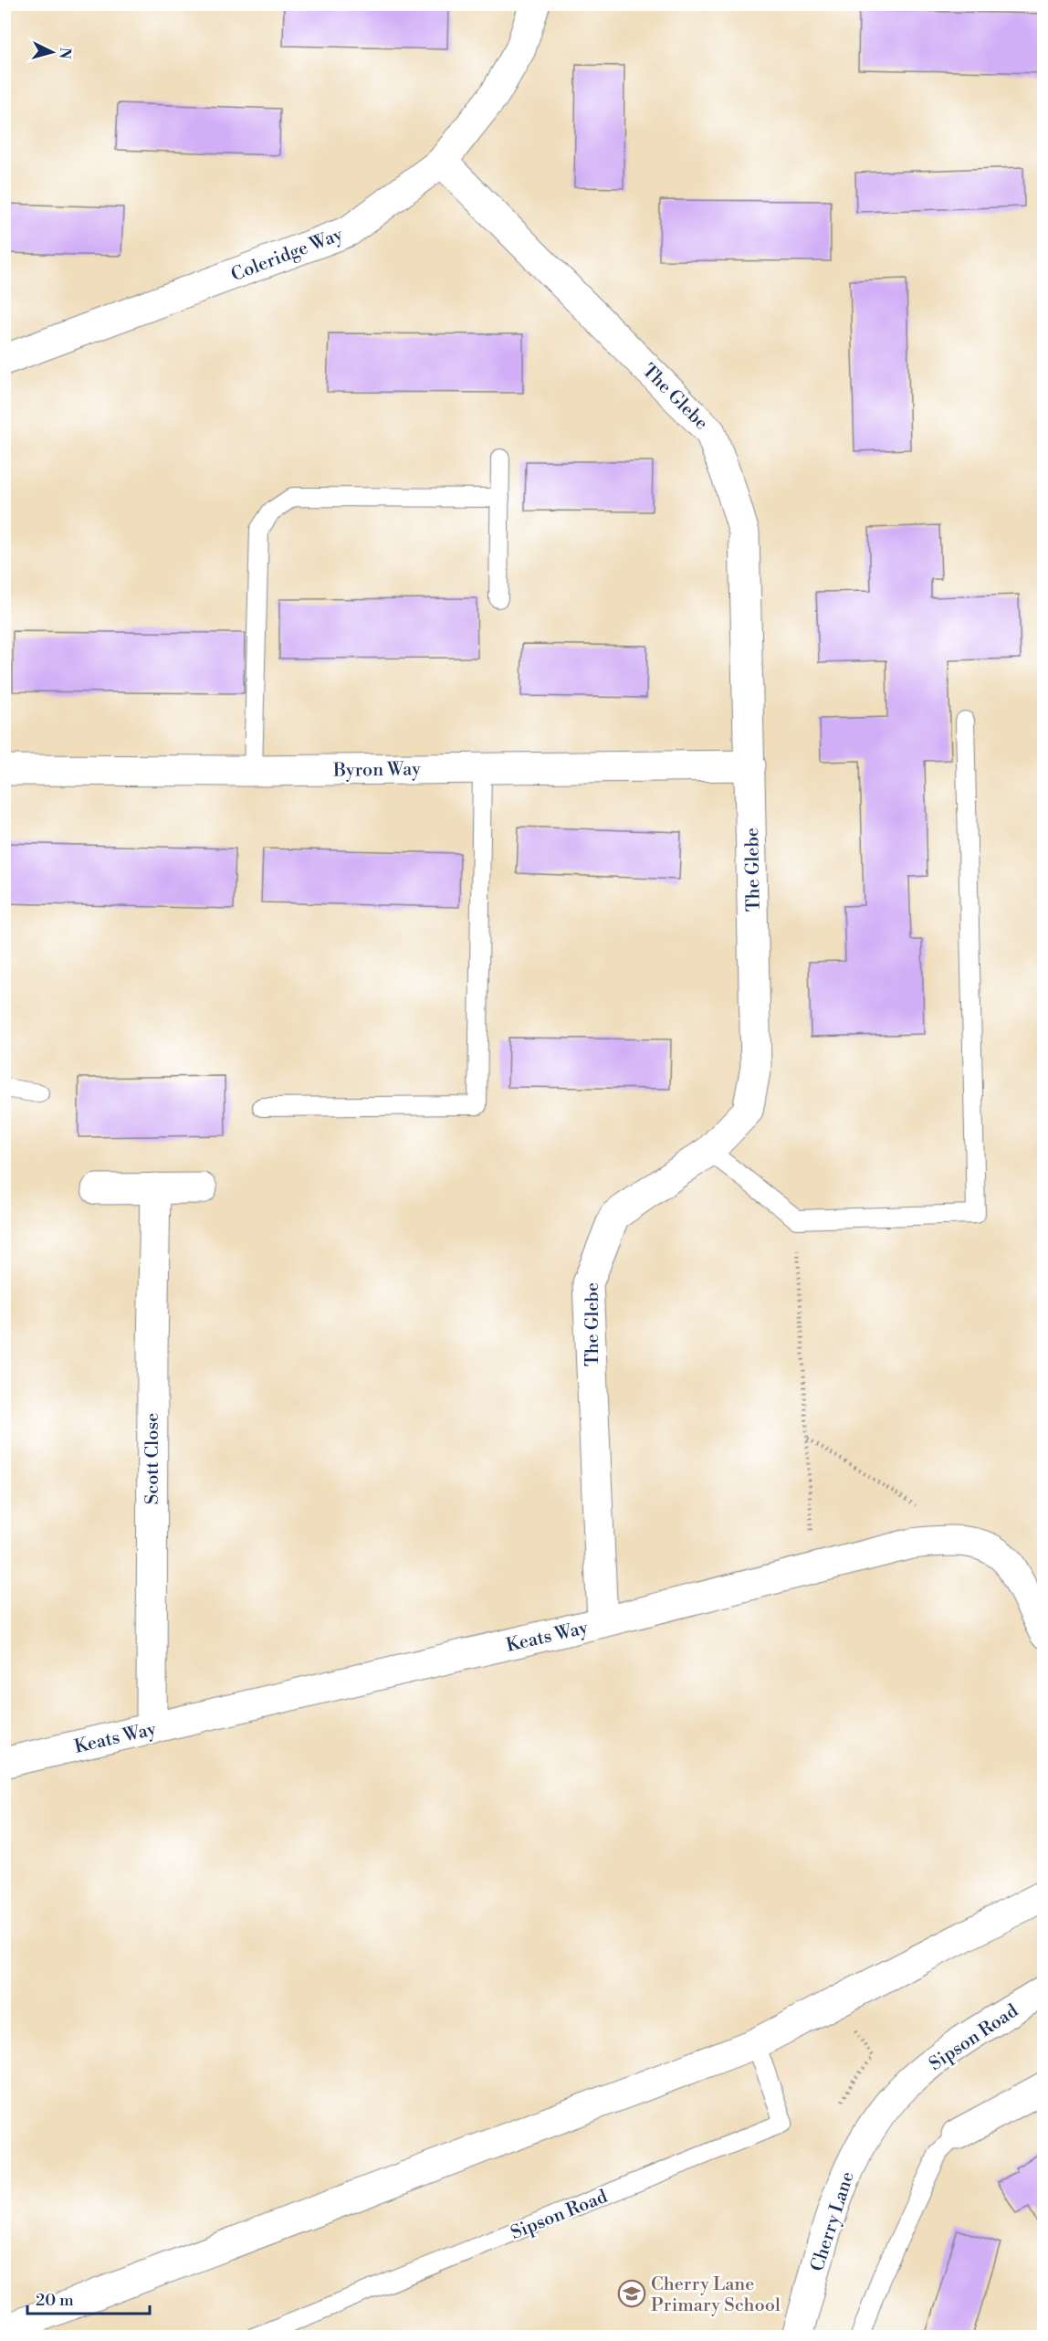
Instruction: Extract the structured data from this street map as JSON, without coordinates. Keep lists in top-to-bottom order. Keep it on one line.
{"streets":{"street":["Coleridge Way","The Glebe","Byron Way","Scott Close","Keats Way","Sipson Road","Cherry Lane"]},"crossings":[["Coleridge Way","The Glebe"],["The Glebe","Byron Way"],["The Glebe","Keats Way"],["Scott Close","Keats Way"],["Sipson Road","Cherry Lane"]],"places":{"school or university":["Cherry Lane Primary School"]},"scale_bar":"20 m","north":"right"}
